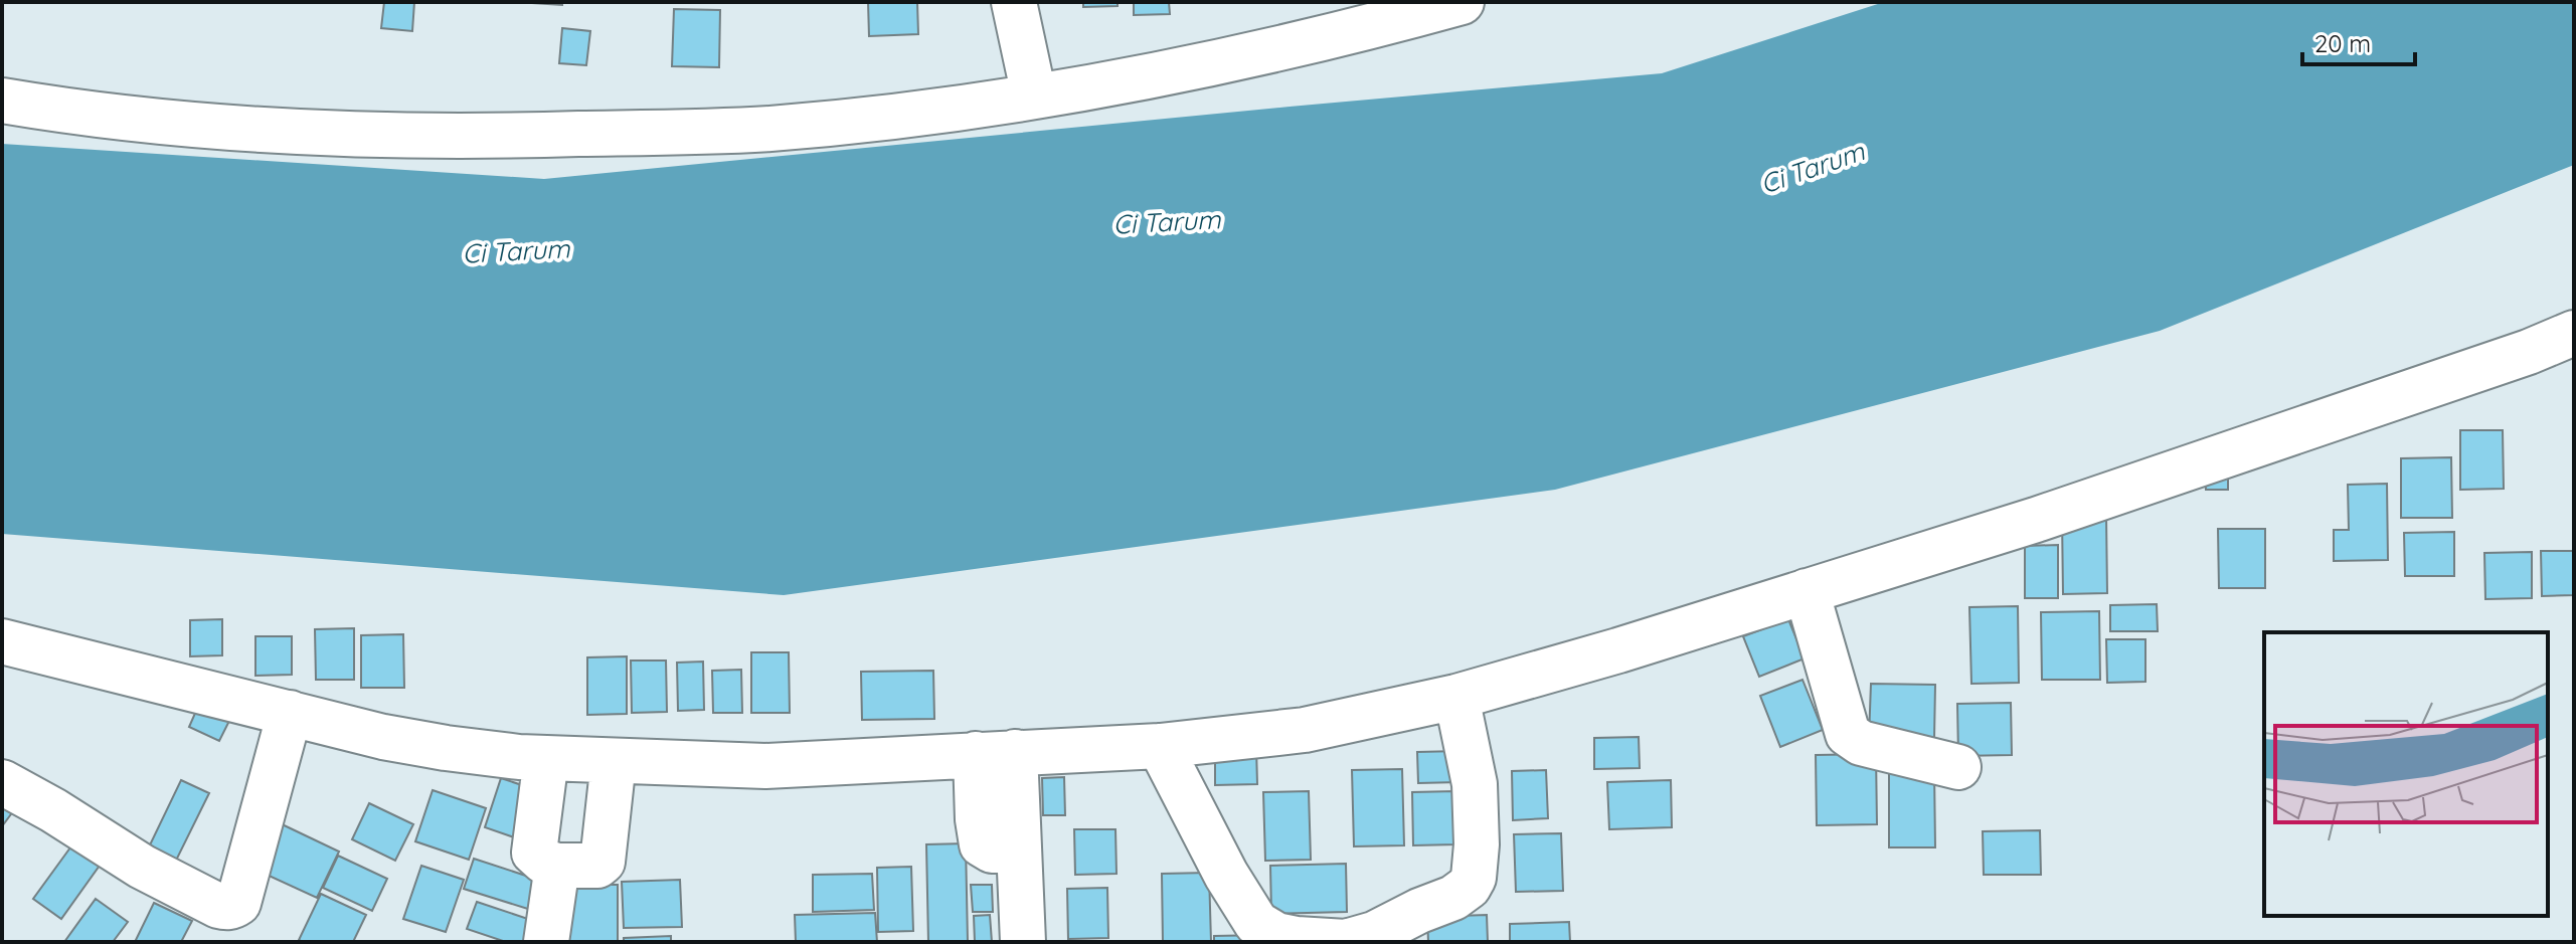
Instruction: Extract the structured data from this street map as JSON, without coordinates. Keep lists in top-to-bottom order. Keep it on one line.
{"water":["Ci Tarum"],"scale_bar":"20 m"}
